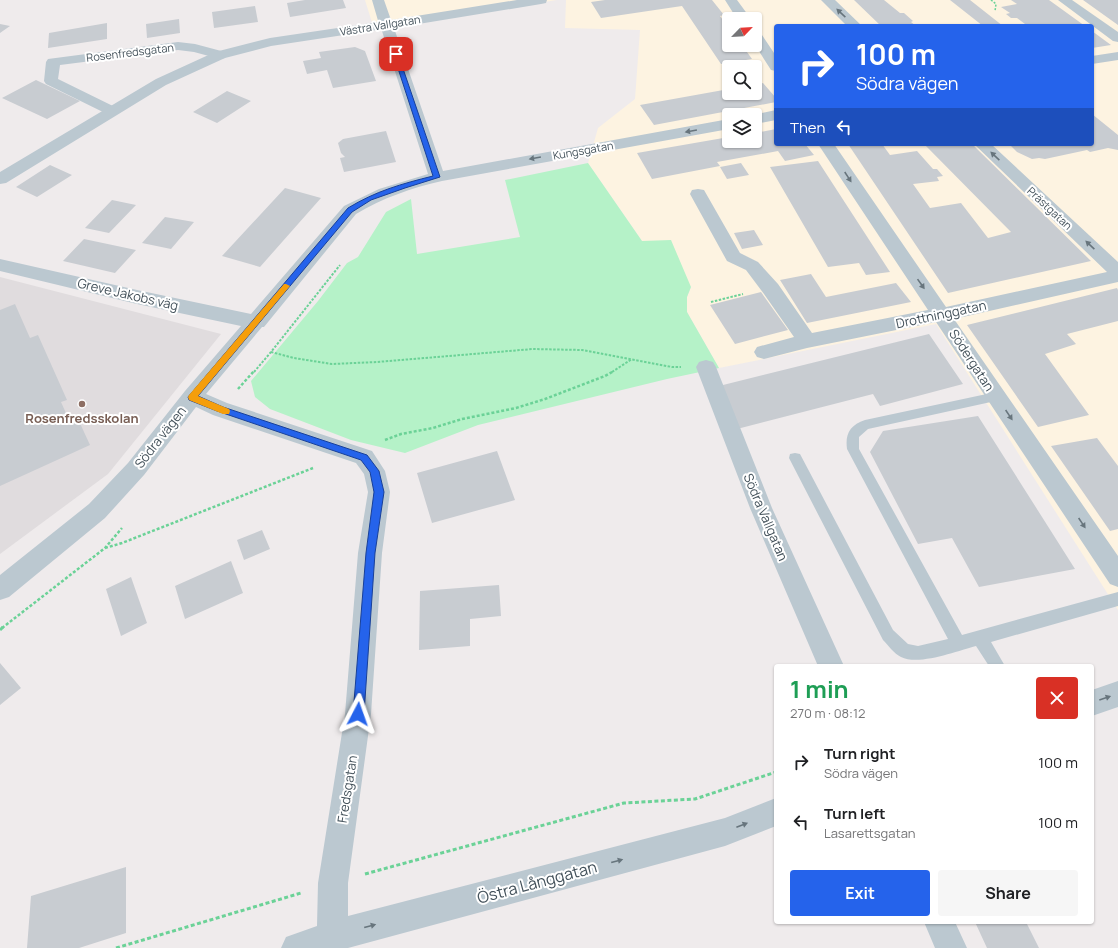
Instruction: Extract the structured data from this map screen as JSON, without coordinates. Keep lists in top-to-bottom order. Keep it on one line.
{"streets":{"street":["Västra Vallgatan","Rosenfredsgatan","Kungsgatan","Prästgatan","Greve Jakobs väg","Drottninggatan","Södergatan","Södra vägen","Södra Vallgatan","Fredsgatan","Östra Långgatan"]},"crossings":[["Västra Vallgatan","Rosenfredsgatan"],["Kungsgatan","Södra vägen"],["Greve Jakobs väg","Södra vägen"],["Drottninggatan","Södergatan"],["Fredsgatan","Östra Långgatan"]],"one_way":["Kungsgatan","Prästgatan","Östra Långgatan"],"places":["Rosenfredsskolan"],"north":"top right","page":{"turn":["100 m","Södra vägen"],"then":"Then","heading":["1 min","270 m · 08:12"],"list":[{"name":"Turn right","note":"Södra vägen","value":"100 m"},{"name":"Turn left","note":"Lasarettsgatan","value":"100 m"}],"buttons":["Exit","Share"]}}
